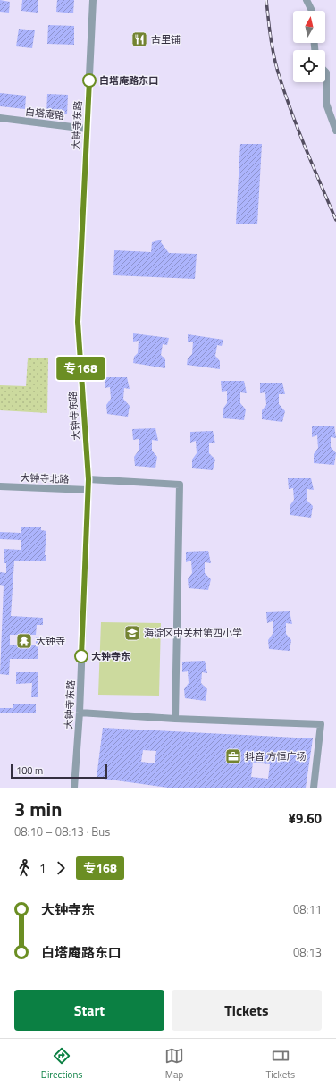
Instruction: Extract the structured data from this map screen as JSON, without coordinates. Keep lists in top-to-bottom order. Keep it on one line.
{"streets":{"street":["白塔庵路","大钟寺东路","大钟寺北路"]},"crossings":[["白塔庵路","大钟寺东路"],["大钟寺东路","大钟寺北路"]],"places":{"restaurant":["古里铺"],"other":["白塔庵路东口","大钟寺东"],"school or university":["海淀区中关村第四小学"],"temple":["大钟寺"],"office":["抖音 方恒广场"]},"lines":["bus line 专168"],"scale_bar":"100 m","north":"top","page":{"on_map":"专168","scale":"100 m","heading":["3 min","08:10 – 08:13 · Bus","¥9.60"],"legs":["1","专168"],"list":[{"name":"大钟寺东","value":"08:11"},{"name":"白塔庵路东口","value":"08:13"}],"buttons":["Start","Tickets"],"tabs":["Directions","Map","Tickets"]}}
